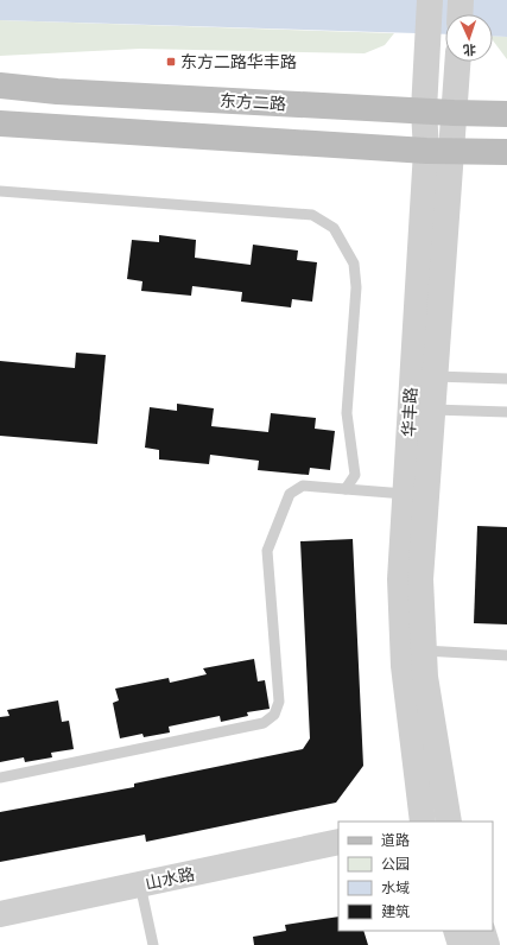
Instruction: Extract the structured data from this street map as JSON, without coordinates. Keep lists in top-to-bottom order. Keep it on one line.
{"streets":{"main road":["东方二路"],"street":["华丰路","山水路"]},"crossings":[["东方二路","华丰路"]],"places":{"transit":["东方二路华丰路"]},"legend":["道路","公园","水域","建筑"],"north":"bottom"}
